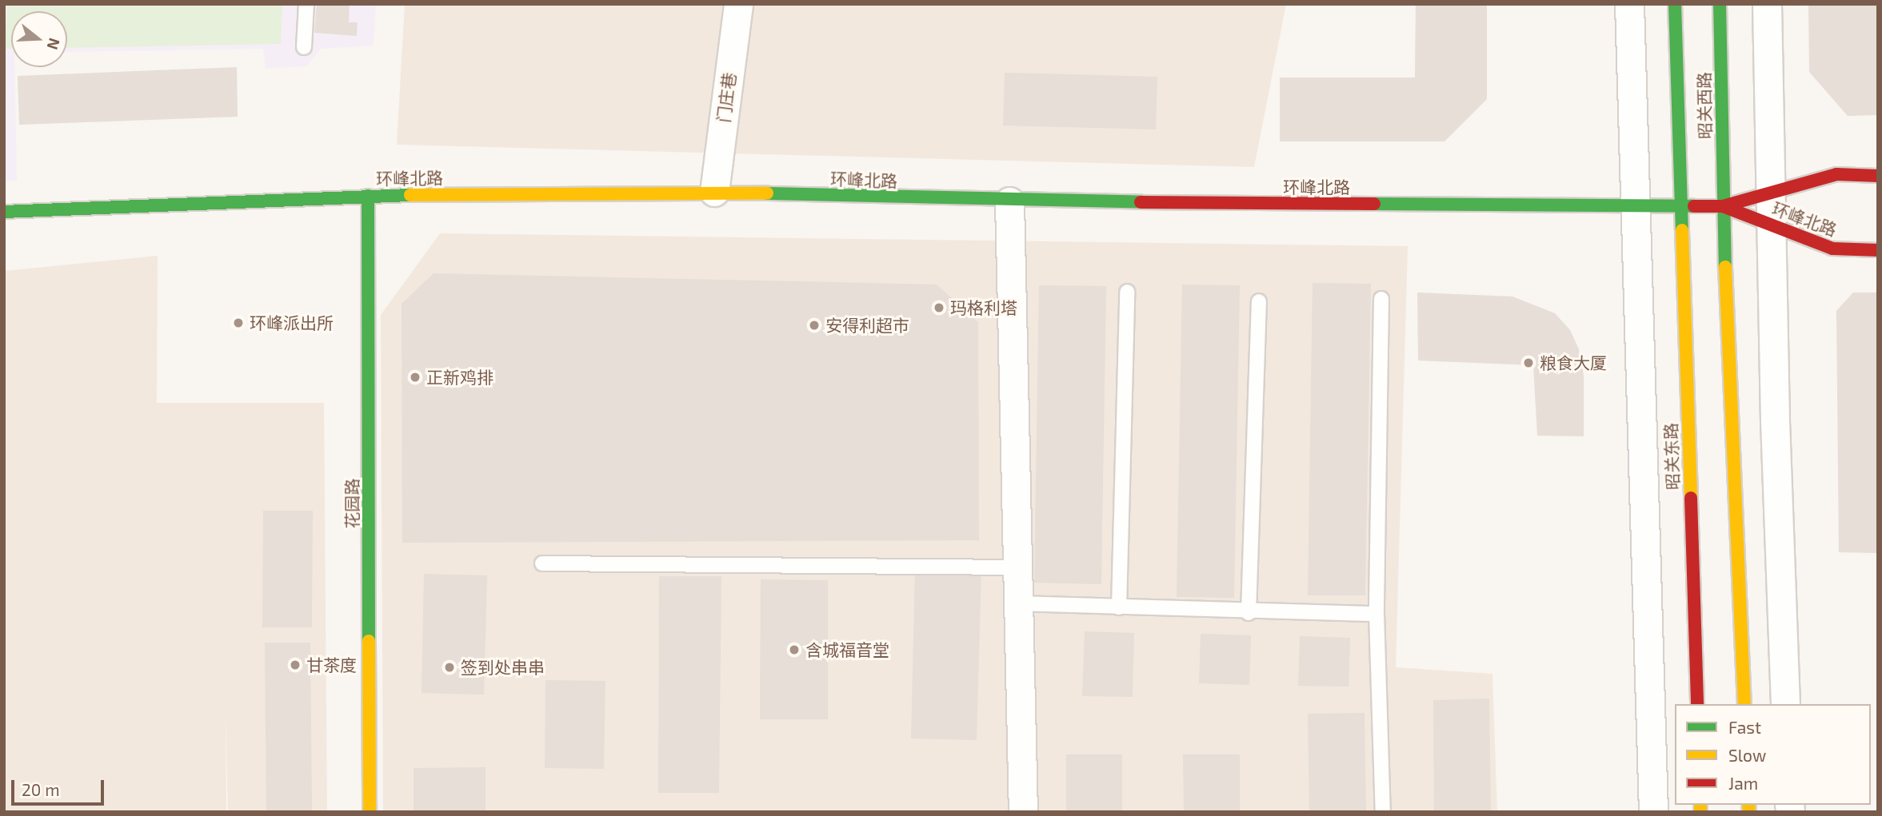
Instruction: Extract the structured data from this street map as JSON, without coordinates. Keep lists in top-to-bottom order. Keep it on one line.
{"streets":{"main road":["昭关西路","环峰北路","昭关东路","花园路"],"street":["门庄巷"]},"crossings":[["门庄巷","环峰北路"],["昭关西路","环峰北路"],["昭关西路","昭关东路"],["环峰北路","昭关东路"],["环峰北路","花园路"]],"places":["玛格利塔","环峰派出所","安得利超市","粮食大厦","正新鸡排","含城福音堂","甘茶度","签到处串串"],"legend":["Fast","Slow","Jam"],"scale_bar":"20 m","north":"right"}
